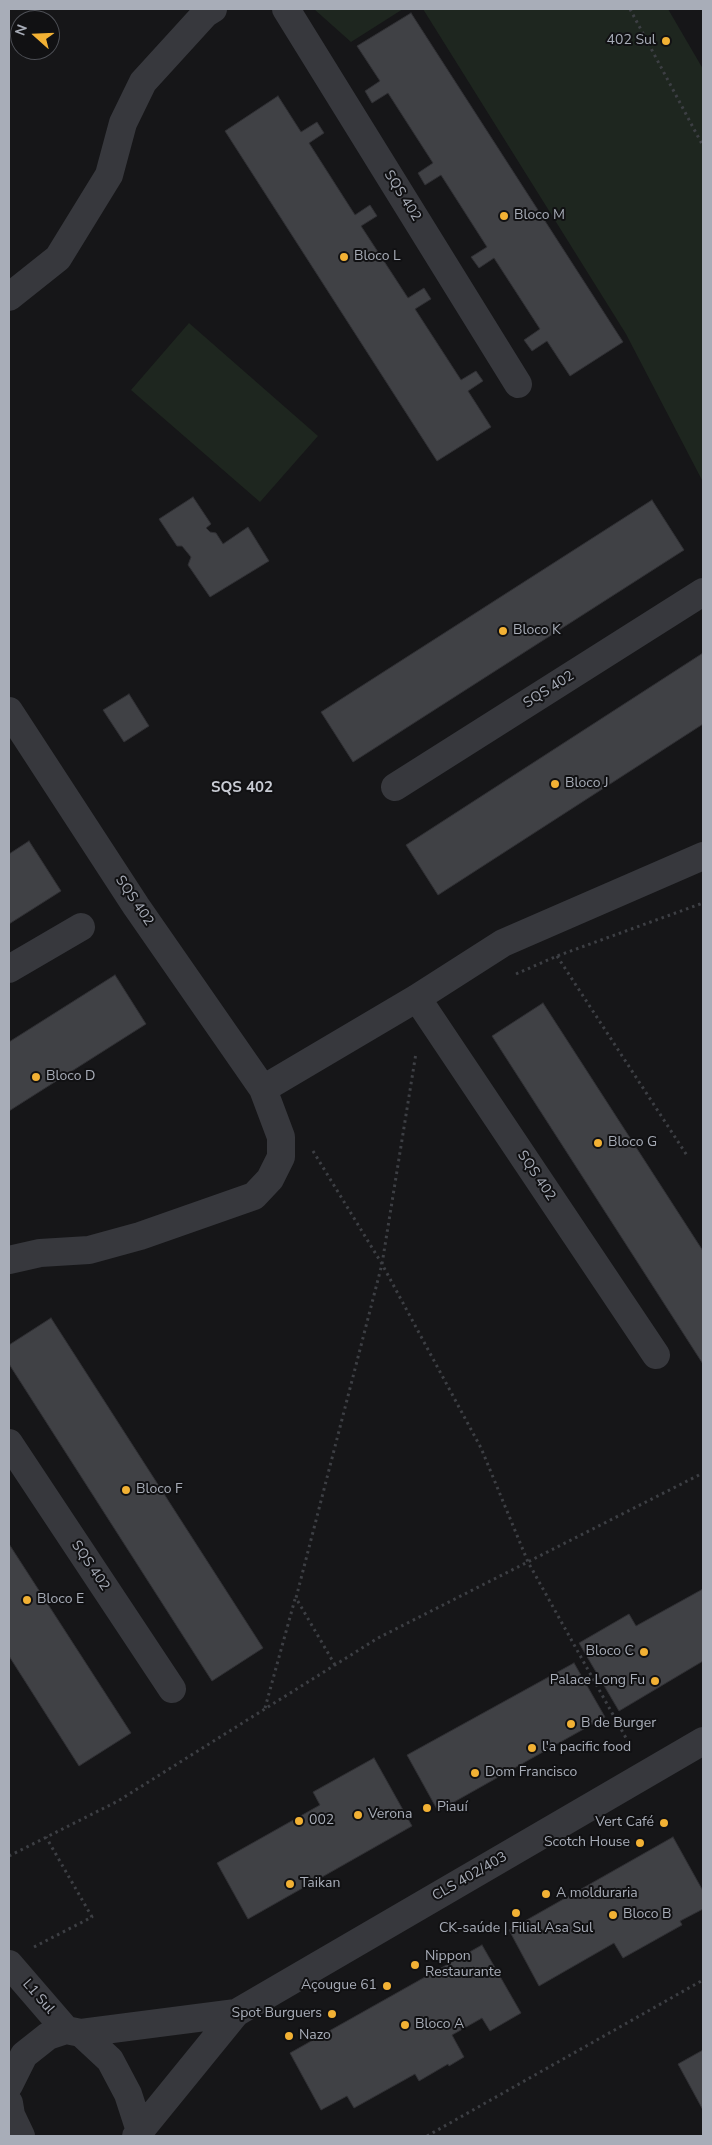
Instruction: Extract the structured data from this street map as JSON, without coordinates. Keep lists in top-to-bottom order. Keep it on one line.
{"streets":{"street":["SQS 402","CLS 402/403","L1 Sul"]},"crossings":[["CLS 402/403","L1 Sul"]],"districts":["SQS 402"],"places":["402 Sul","Bloco M","Bloco L","Bloco K","Bloco J","Bloco D","Bloco G","Bloco F","Bloco E","Bloco C","Palace Long Fu","B de Burger","l'a pacific food","Dom Francisco","Piauí","Verona","002","Vert Café","Scotch House","Taikan","A molduraria","CK-saúde | Filial Asa Sul","Bloco B","Nippon Restaurante","Açougue 61","Spot Burguers","Bloco A","Nazo"],"north":"left"}
